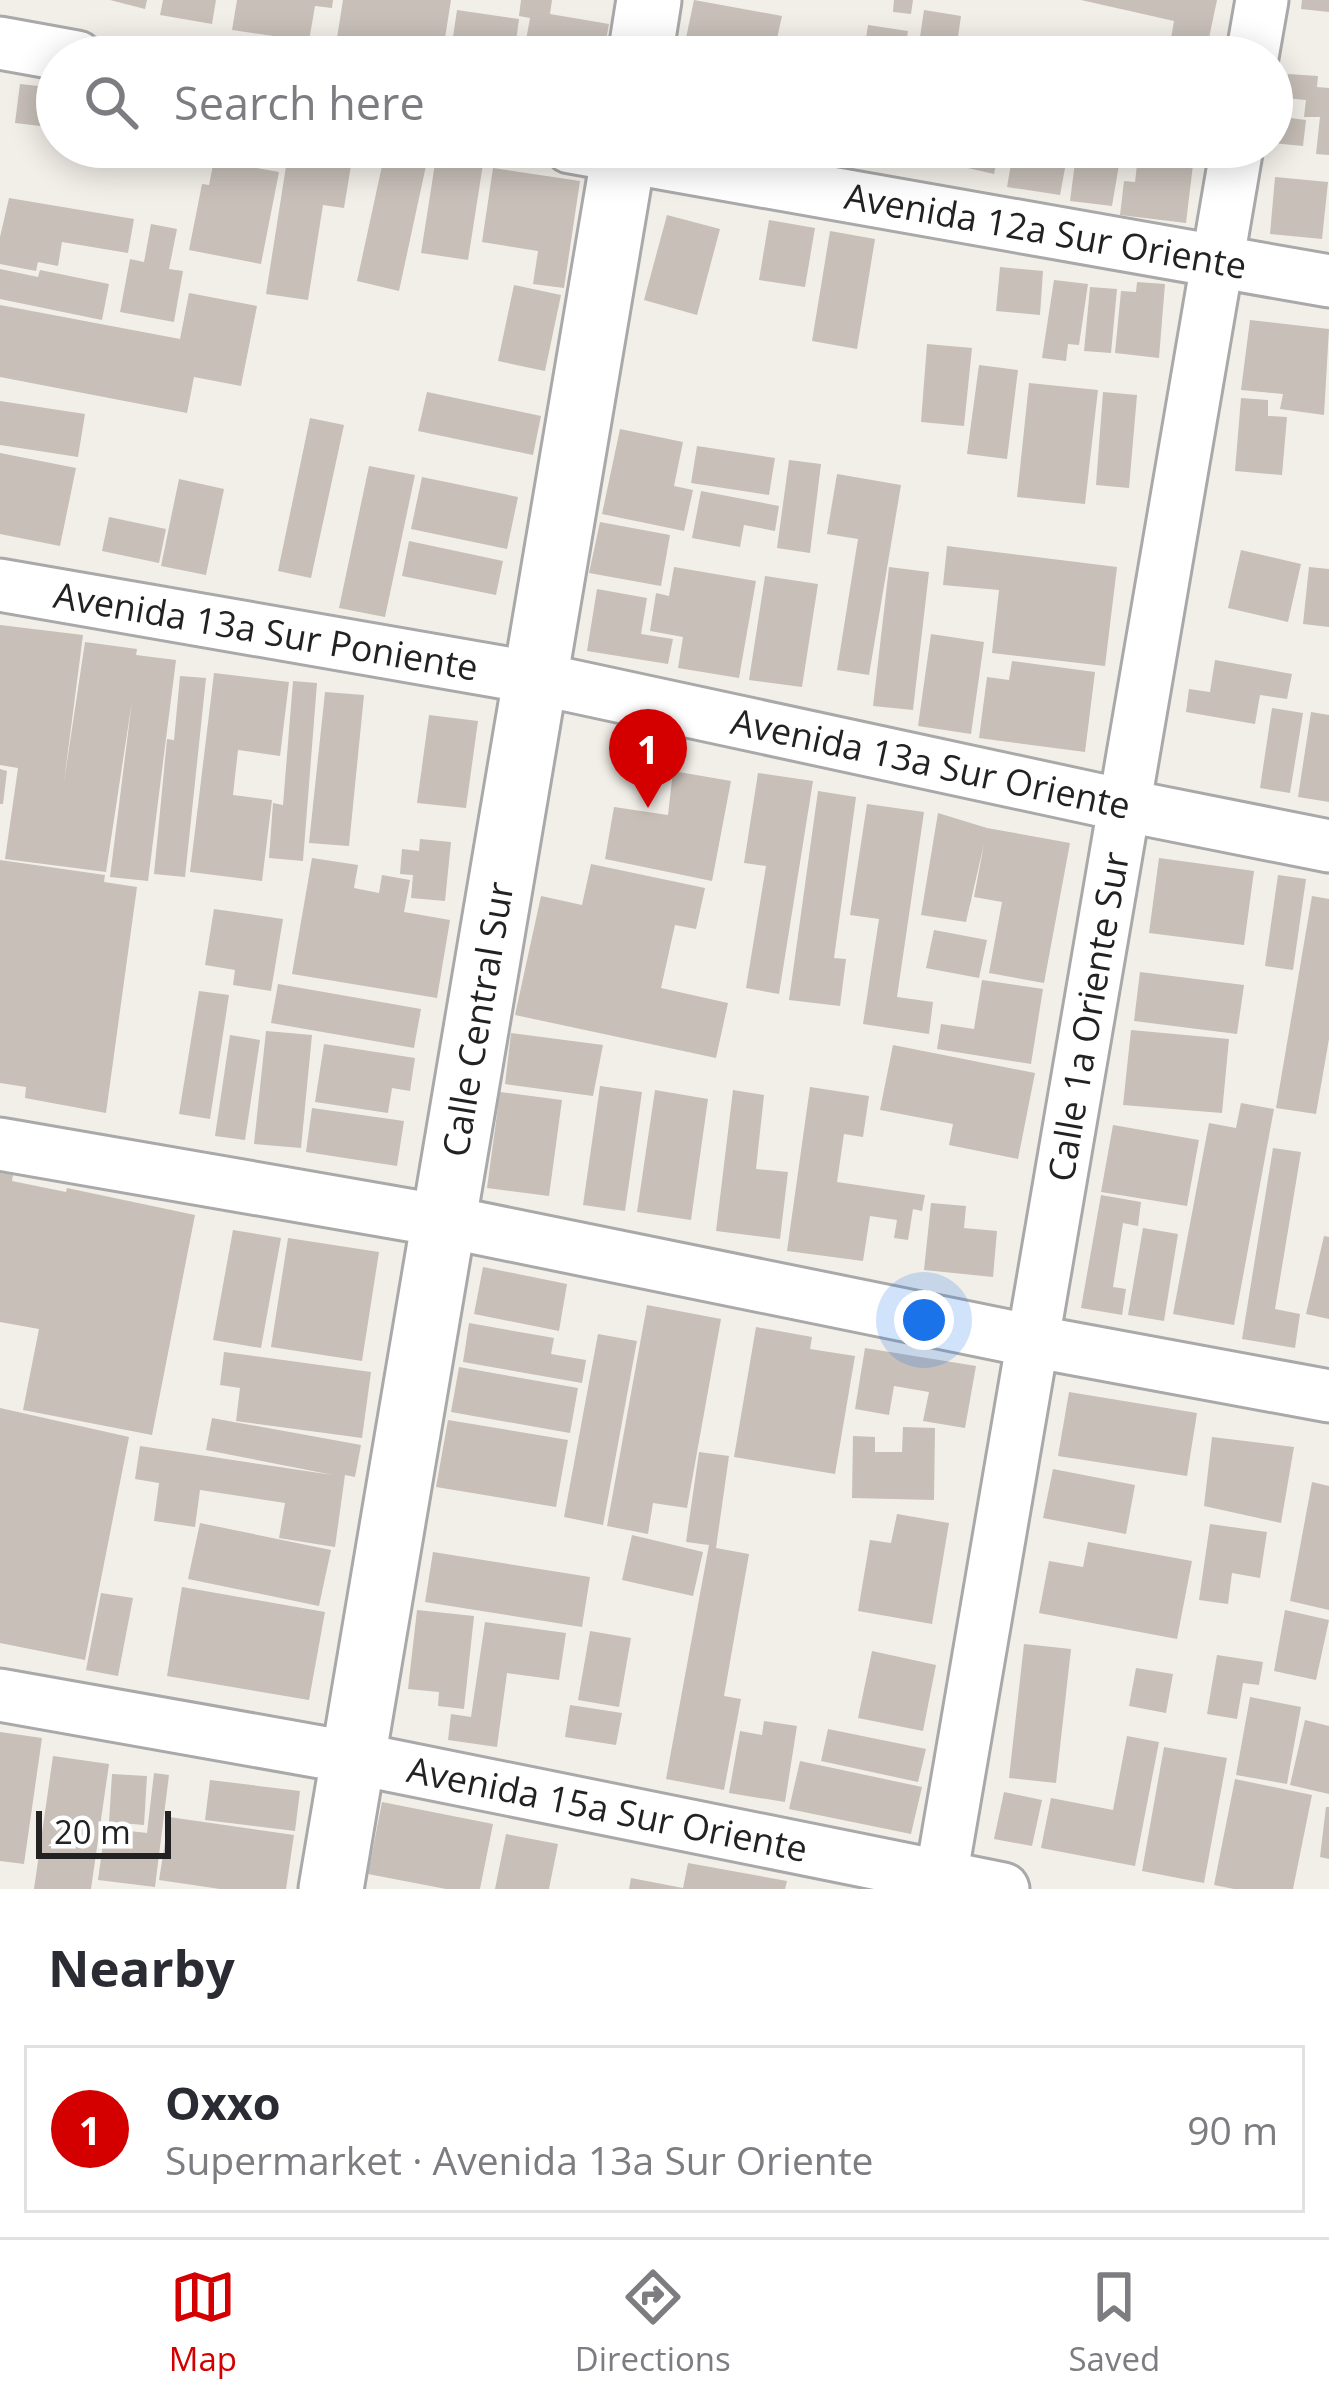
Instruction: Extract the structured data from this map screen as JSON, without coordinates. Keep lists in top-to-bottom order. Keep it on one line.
{"streets":{"street":["Avenida 12a Sur Oriente","Avenida 13a Sur Poniente","Avenida 13a Sur Oriente","Calle Central Sur","Calle 1a Oriente Sur","Avenida 15a Sur Oriente"]},"crossings":[["Avenida 12a Sur Oriente","Calle 1a Oriente Sur"],["Avenida 13a Sur Poniente","Avenida 13a Sur Oriente"],["Avenida 13a Sur Poniente","Calle Central Sur"],["Avenida 13a Sur Oriente","Calle Central Sur"],["Avenida 13a Sur Oriente","Calle 1a Oriente Sur"],["Calle Central Sur","Avenida 15a Sur Oriente"],["Calle 1a Oriente Sur","Avenida 15a Sur Oriente"]],"scale_bar":"20 m","page":{"search":"Search here","pins":"1","scale":"20 m","heading":"Nearby","list":[{"mark":"1","name":"Oxxo","note":"Supermarket · Avenida 13a Sur Oriente","value":"90 m"}],"nav":["Map","Directions","Saved"]}}
